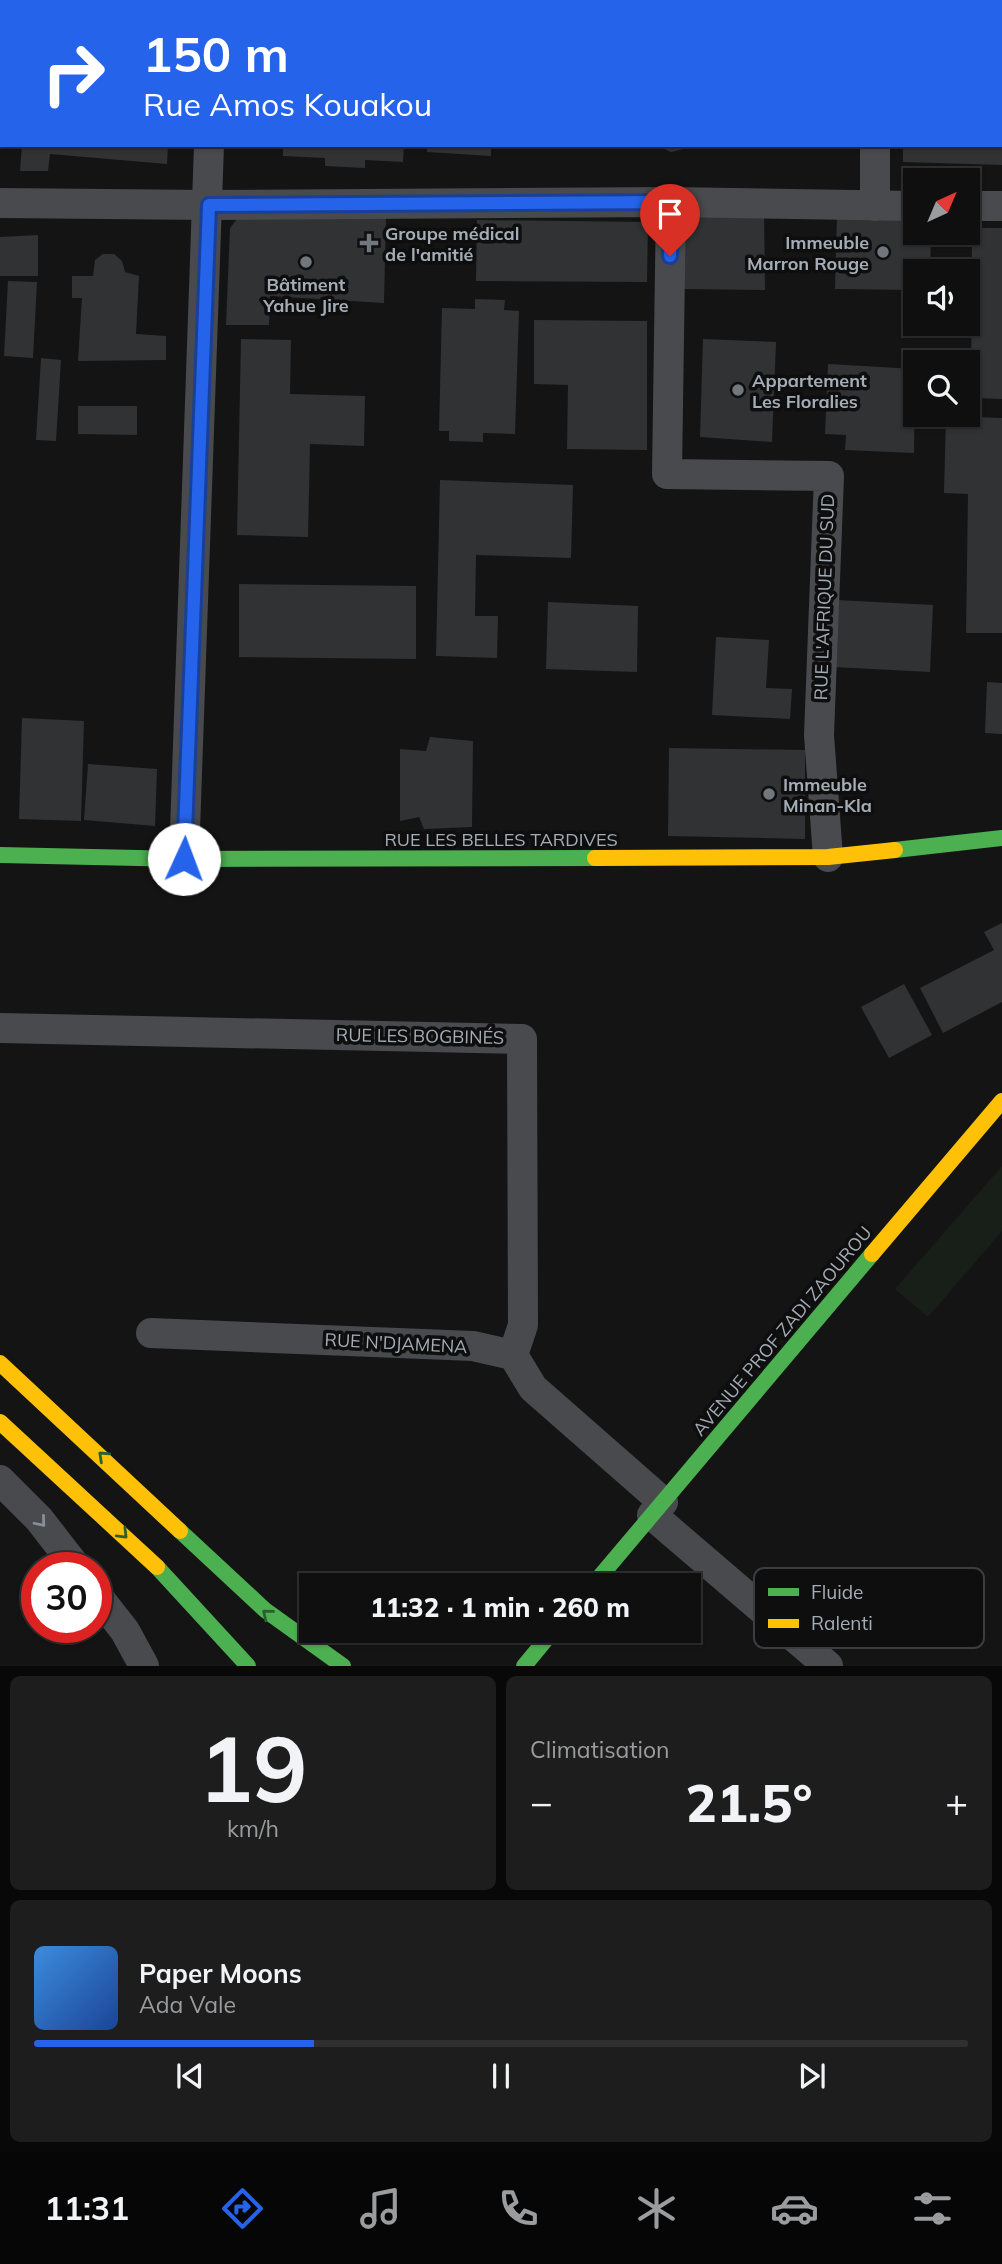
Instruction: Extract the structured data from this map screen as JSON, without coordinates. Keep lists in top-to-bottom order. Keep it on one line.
{"streets":{"main road":["RUE LES BELLES TARDIVES","AVENUE PROF ZADI ZAOUROU"],"street":["RUE L'AFRIQUE DU SUD","RUE LES BOGBINÉS","RUE N'DJAMENA"]},"crossings":[["RUE L'AFRIQUE DU SUD","RUE LES BELLES TARDIVES"],["RUE LES BOGBINÉS","RUE N'DJAMENA"]],"places":{"health":["Groupe médical de l'amitié"],"other":["Immeuble Marron Rouge","Bâtiment Yahue Jire","Appartement Les Floralies","Immeuble Minan-Kla"]},"legend":["Fluide","Ralenti"],"north":"top right","page":{"turn":["150 m","Rue Amos Kouakou"],"limit":"30","trip":"11:32 · 1 min · 260 m","tile":[["19","km/h"],"Climatisation"],"heat":["−","21.5°","+"],"song":["Paper Moons","Ada Vale"],"tabs":"11:31"}}
